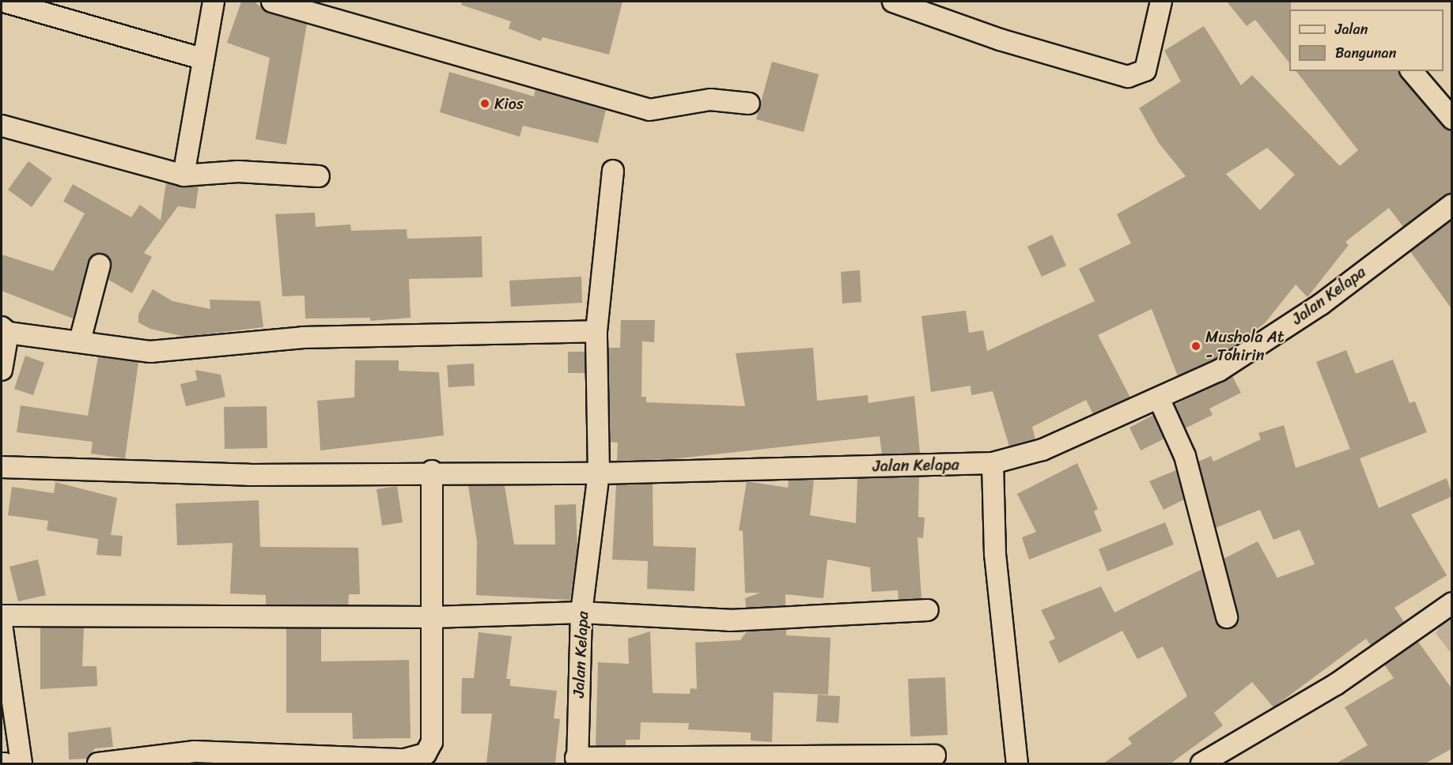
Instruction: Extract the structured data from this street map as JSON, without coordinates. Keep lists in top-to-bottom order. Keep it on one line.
{"streets":{"street":["Jalan Kelapa"]},"places":["Kios","Mushola At - Tohirin"],"legend":["Jalan","Bangunan"]}
